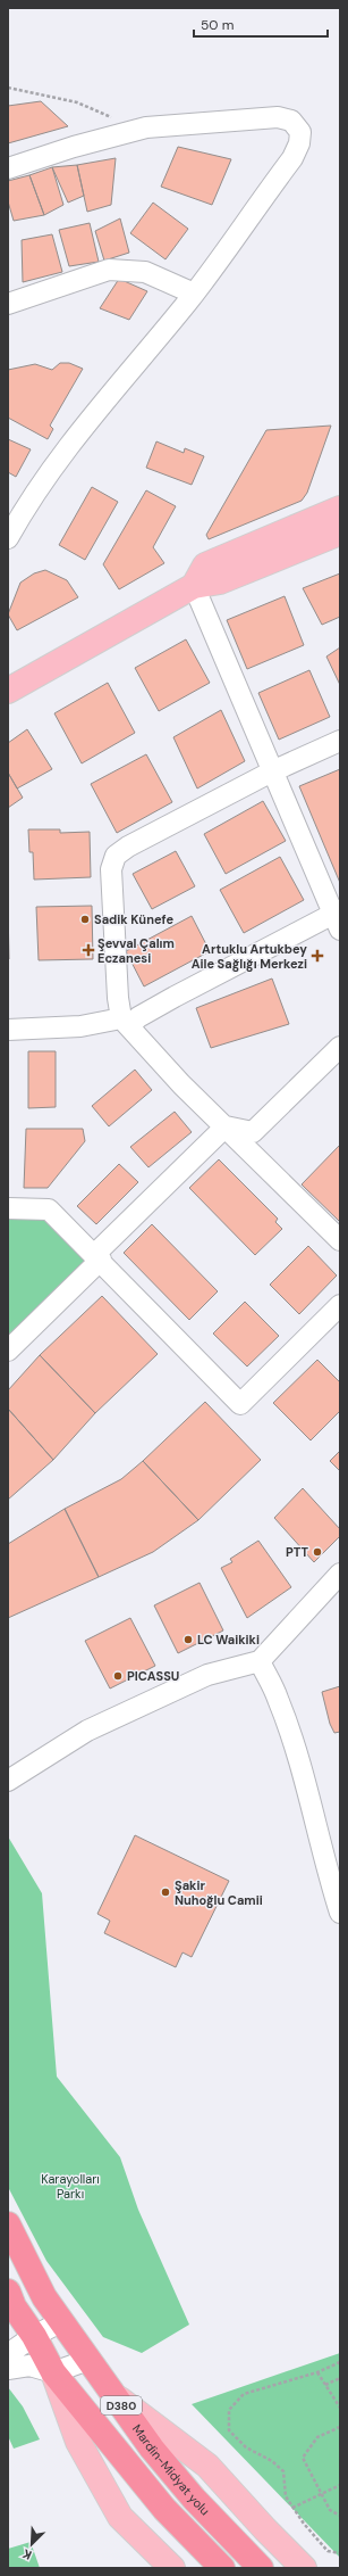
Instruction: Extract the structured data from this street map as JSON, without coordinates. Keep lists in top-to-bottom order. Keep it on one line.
{"streets":{"highway":["D380","Mardin-Midyat yolu"]},"parks":["Karayolları Parkı"],"places":{"other":["Sadik Künefe","PTT","LC Waikiki","PICASSU","Şakir Nuhoğlu Camii"],"health":["Şevval Çalım Eczanesi","Artuklu Artukbey Aile Sağlığı Merkezi"]},"scale_bar":"50 m","north":"bottom left"}
